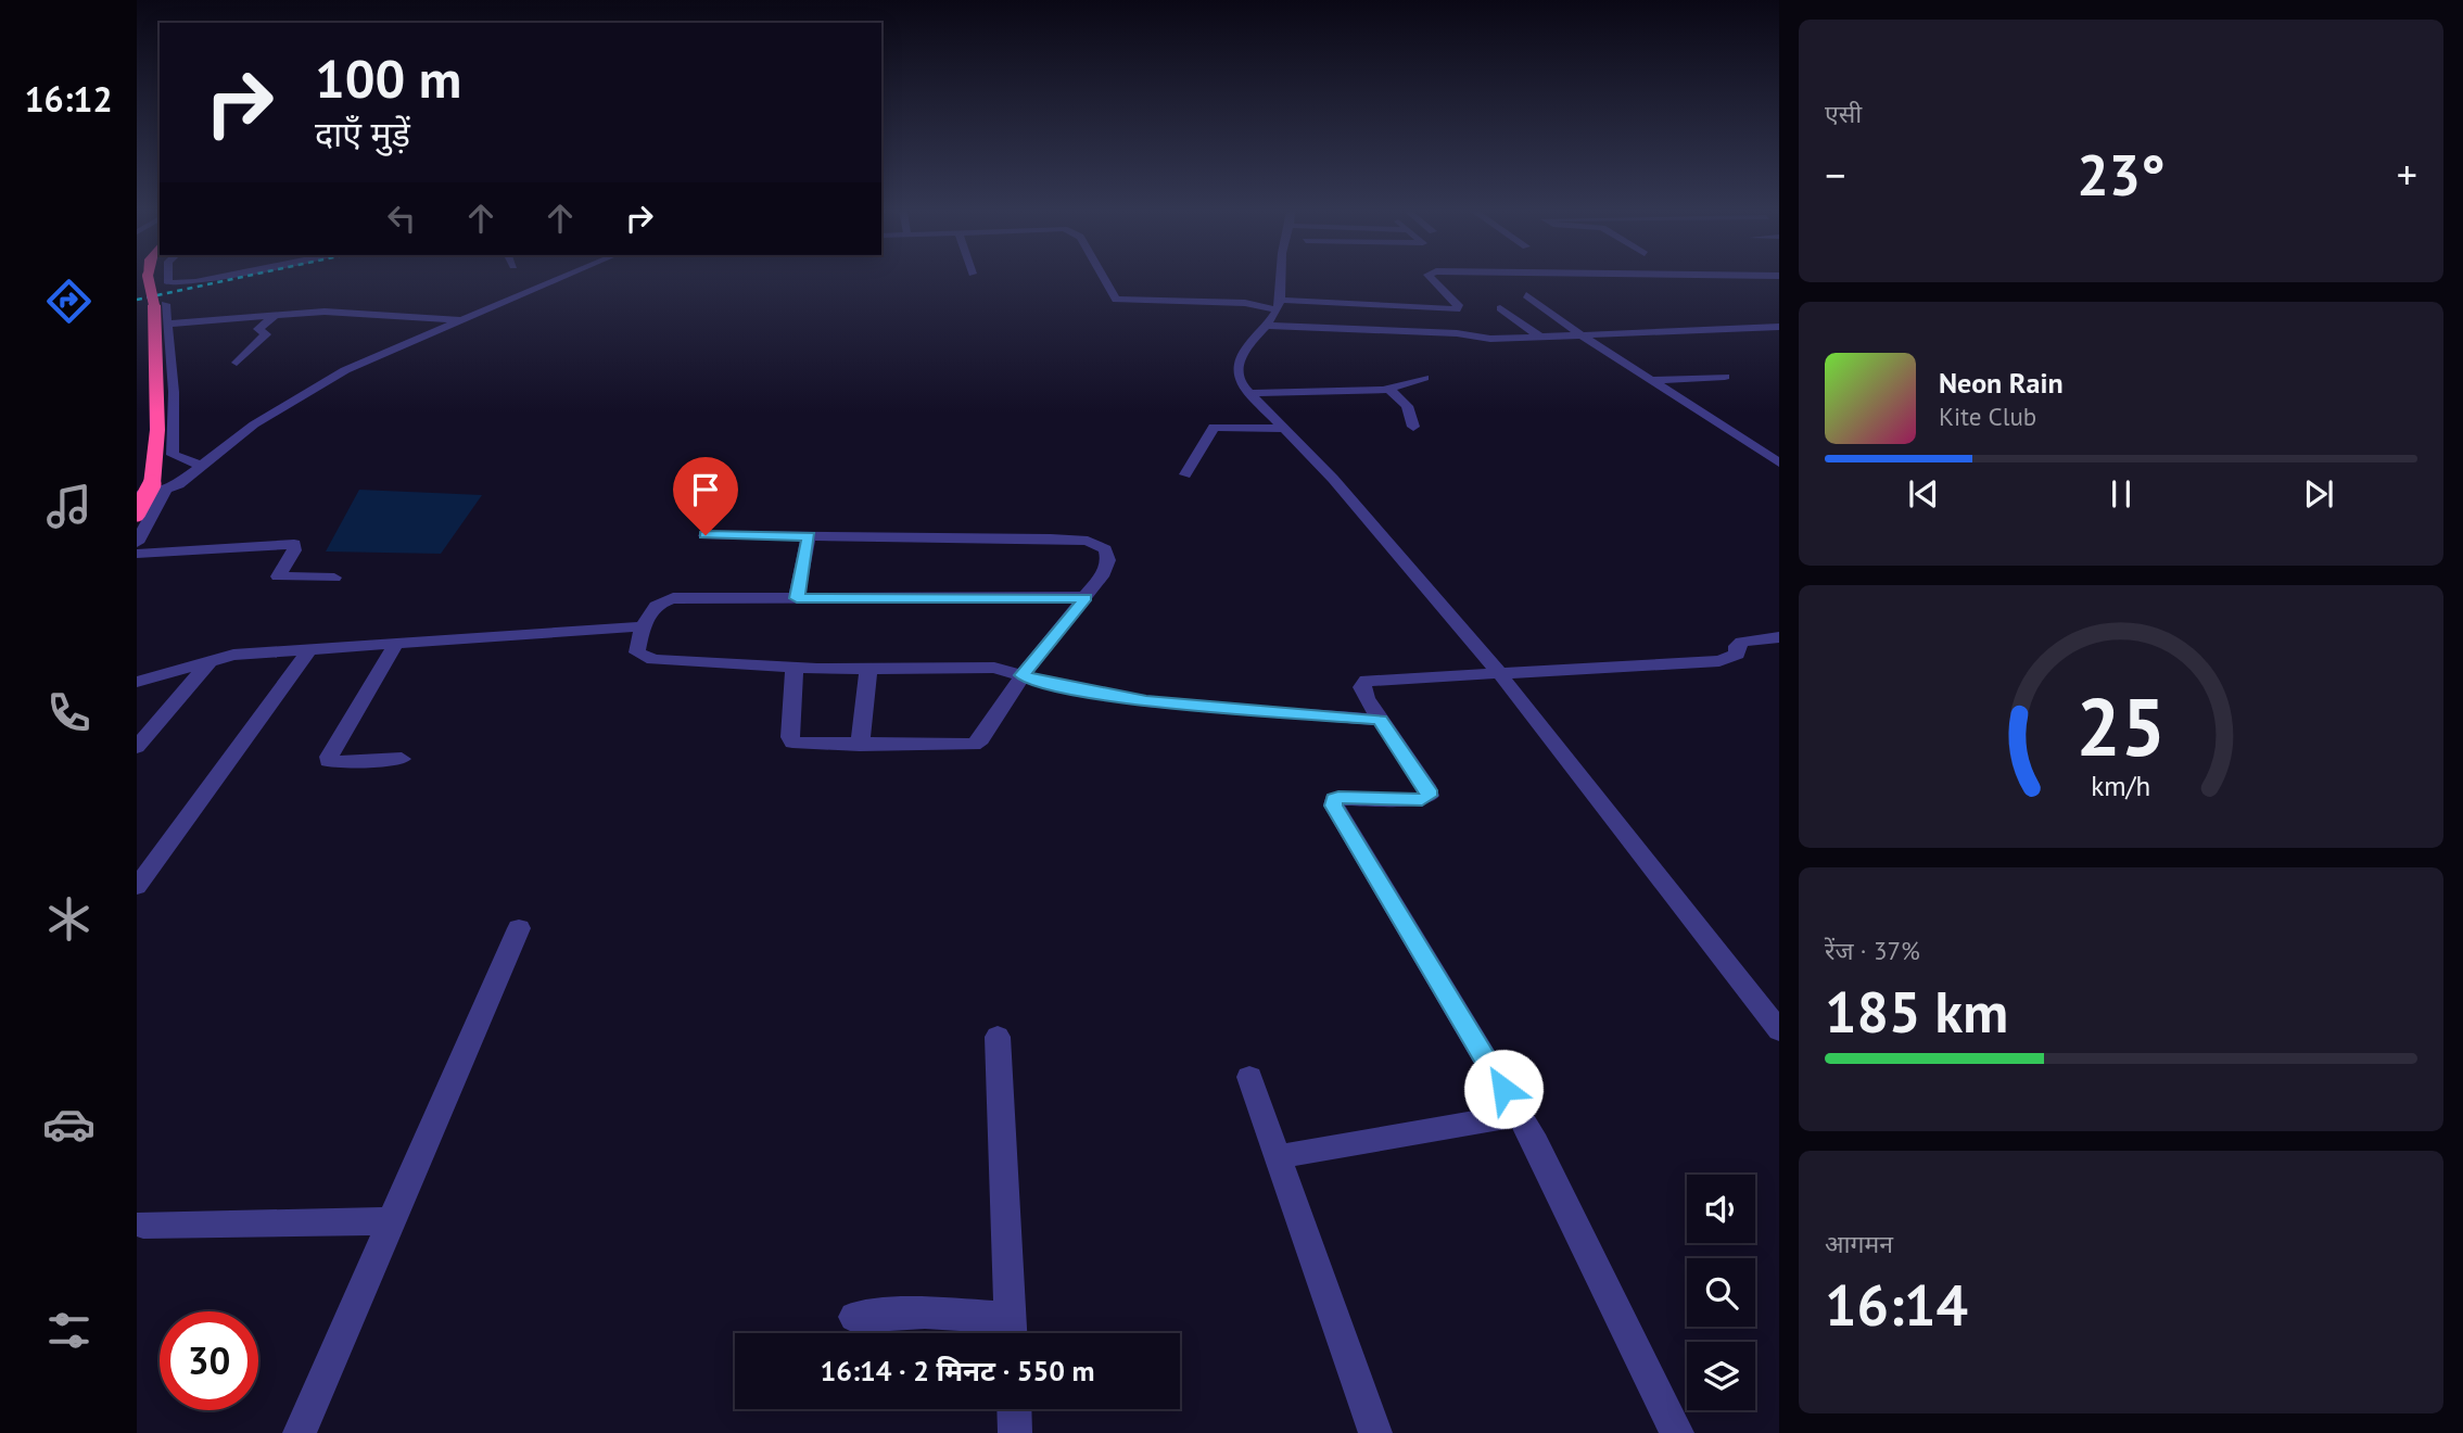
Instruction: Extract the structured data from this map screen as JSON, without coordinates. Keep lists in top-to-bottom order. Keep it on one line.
{"page":{"tabs":"16:12","tile":["एसी",["रेंज · 37%","185 km"],["आगमन","16:14"]],"turn":["100 m","दाएँ मुड़ें"],"heat":["−","23°","+"],"song":["Neon Rain","Kite Club"],"limit":"30","trip":"16:14 · 2 मिनट · 550 m","gauge":["25","km/h"]}}
